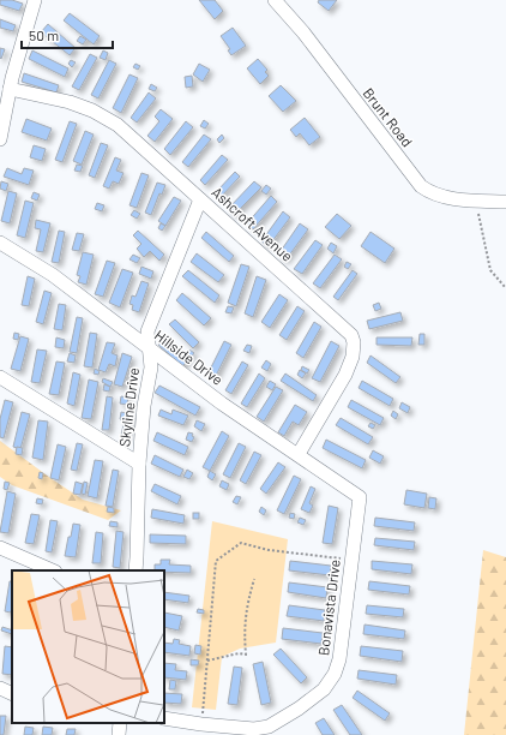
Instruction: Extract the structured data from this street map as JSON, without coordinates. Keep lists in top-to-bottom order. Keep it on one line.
{"streets":{"street":["Brunt Road","Ashcroft Avenue","Hillside Drive","Skyline Drive","Bonavista Drive"]},"crossings":[["Ashcroft Avenue","Hillside Drive"],["Ashcroft Avenue","Skyline Drive"],["Hillside Drive","Skyline Drive"],["Hillside Drive","Bonavista Drive"]],"scale_bar":"50 m"}
